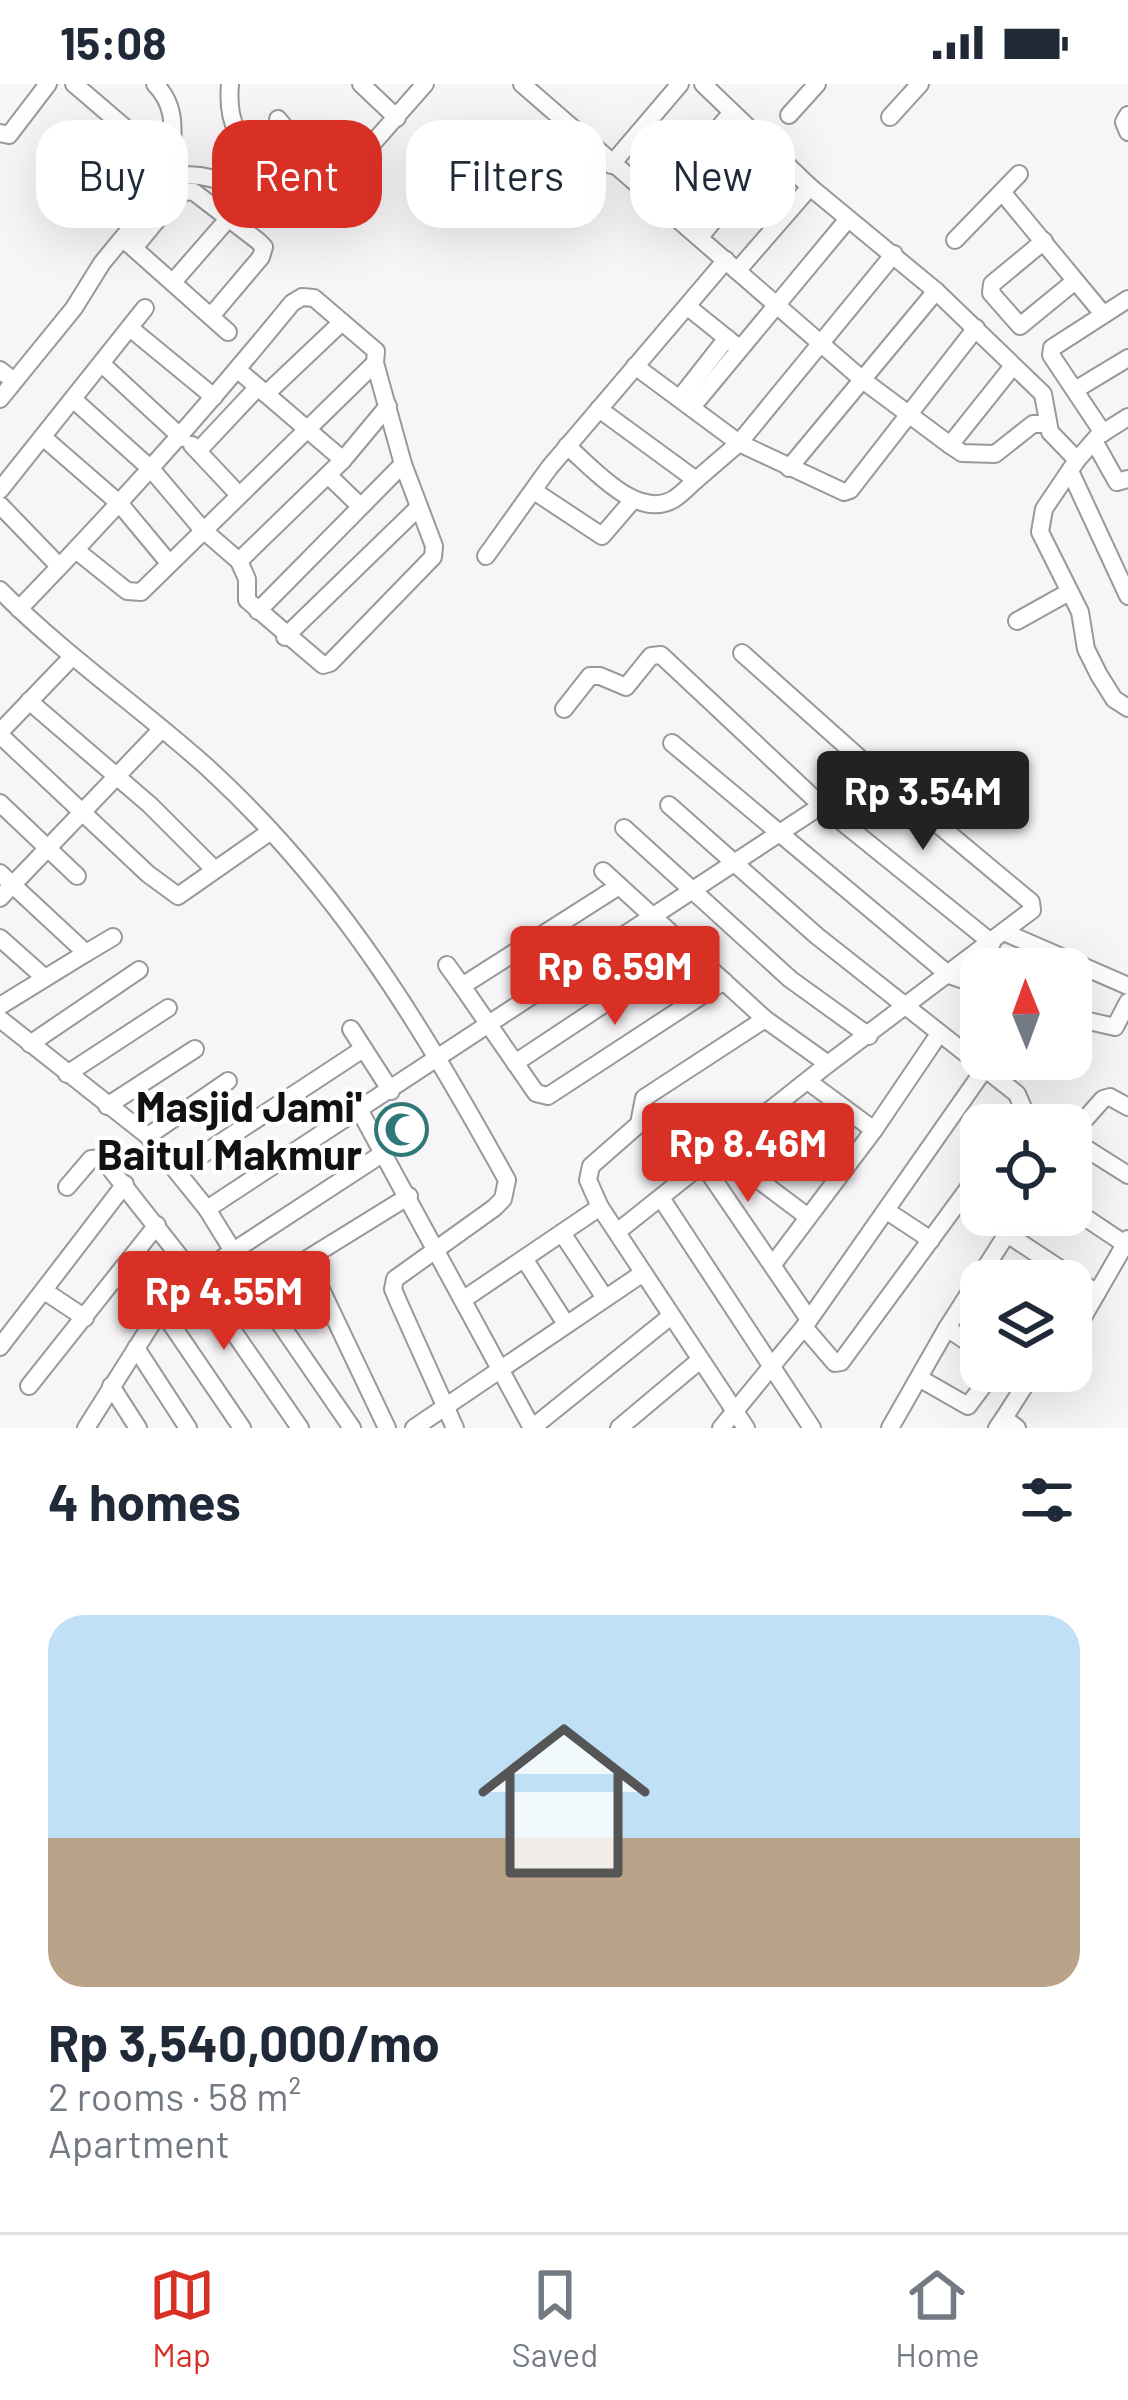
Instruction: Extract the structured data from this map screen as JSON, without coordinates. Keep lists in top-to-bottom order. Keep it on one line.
{"places":{"mosque":["Masjid Jami' Baitul Makmur"]},"north":"top","page":{"status":"15:08","chip":["Buy","Rent","Filters","New"],"price":["Rp 3.54M","Rp 6.59M","Rp 8.46M","Rp 4.55M"],"heading":"4 homes","list":[{"name":"Rp 3,540,000/mo","note":"2 rooms · 58 m² · Apartment"}],"tabs":["Map","Saved","Home"]}}
